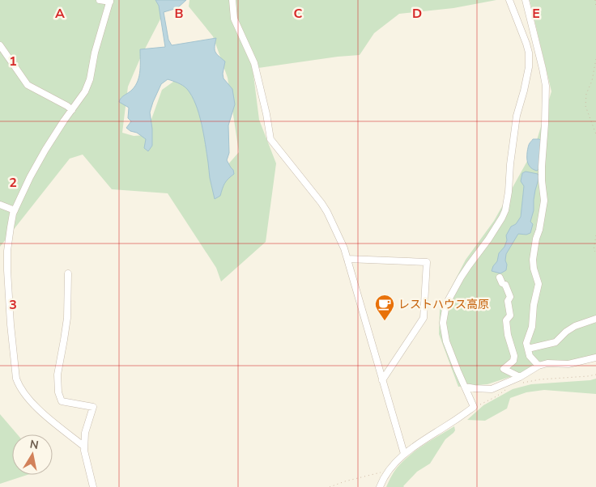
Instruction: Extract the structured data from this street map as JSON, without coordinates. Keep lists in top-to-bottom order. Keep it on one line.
{"places":{"cafe":["レストハウス高原"]},"north":"top","grid":{"columns":["A","B","C","D","E"],"rows":["1","2","3"]}}
